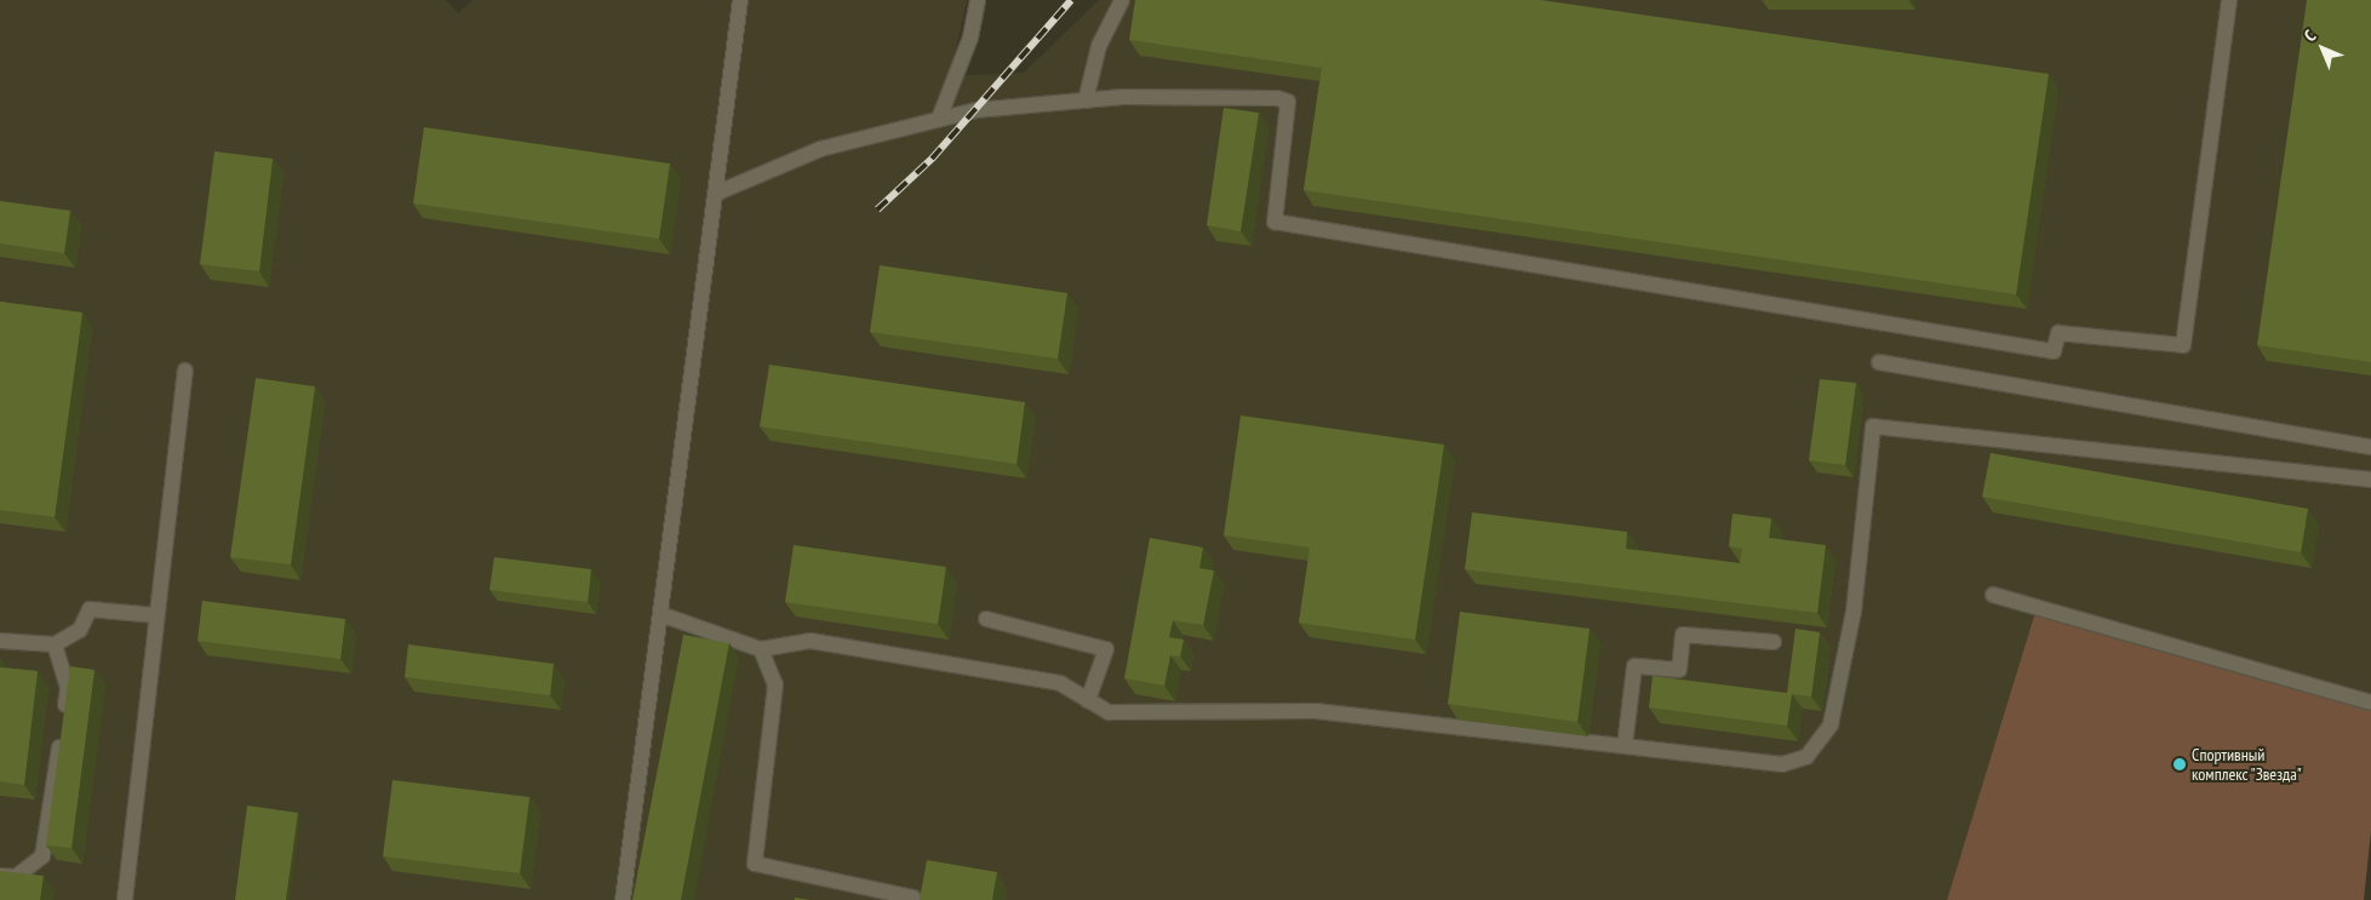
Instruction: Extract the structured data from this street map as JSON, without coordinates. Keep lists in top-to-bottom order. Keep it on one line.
{"places":["Спортивный комплекс \"Звезда\""],"north":"top left"}
